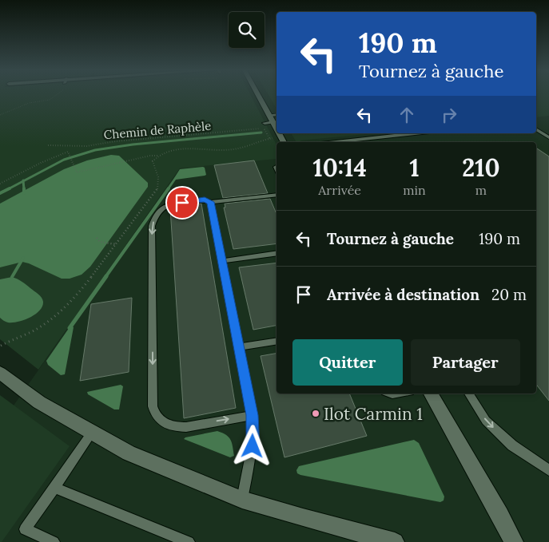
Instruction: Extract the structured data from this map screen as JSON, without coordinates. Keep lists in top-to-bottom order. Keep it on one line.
{"streets":{"path":["Chemin de Raphèle"]},"places":["Ilot Carmin 1"],"page":{"turn":["190 m","Tournez à gauche"],"eta":["10:14","Arrivée","1","min","210","m"],"list":[{"name":"Tournez à gauche","value":"190 m"},{"name":"Arrivée à destination","value":"20 m"}],"buttons":["Quitter","Partager"]}}
